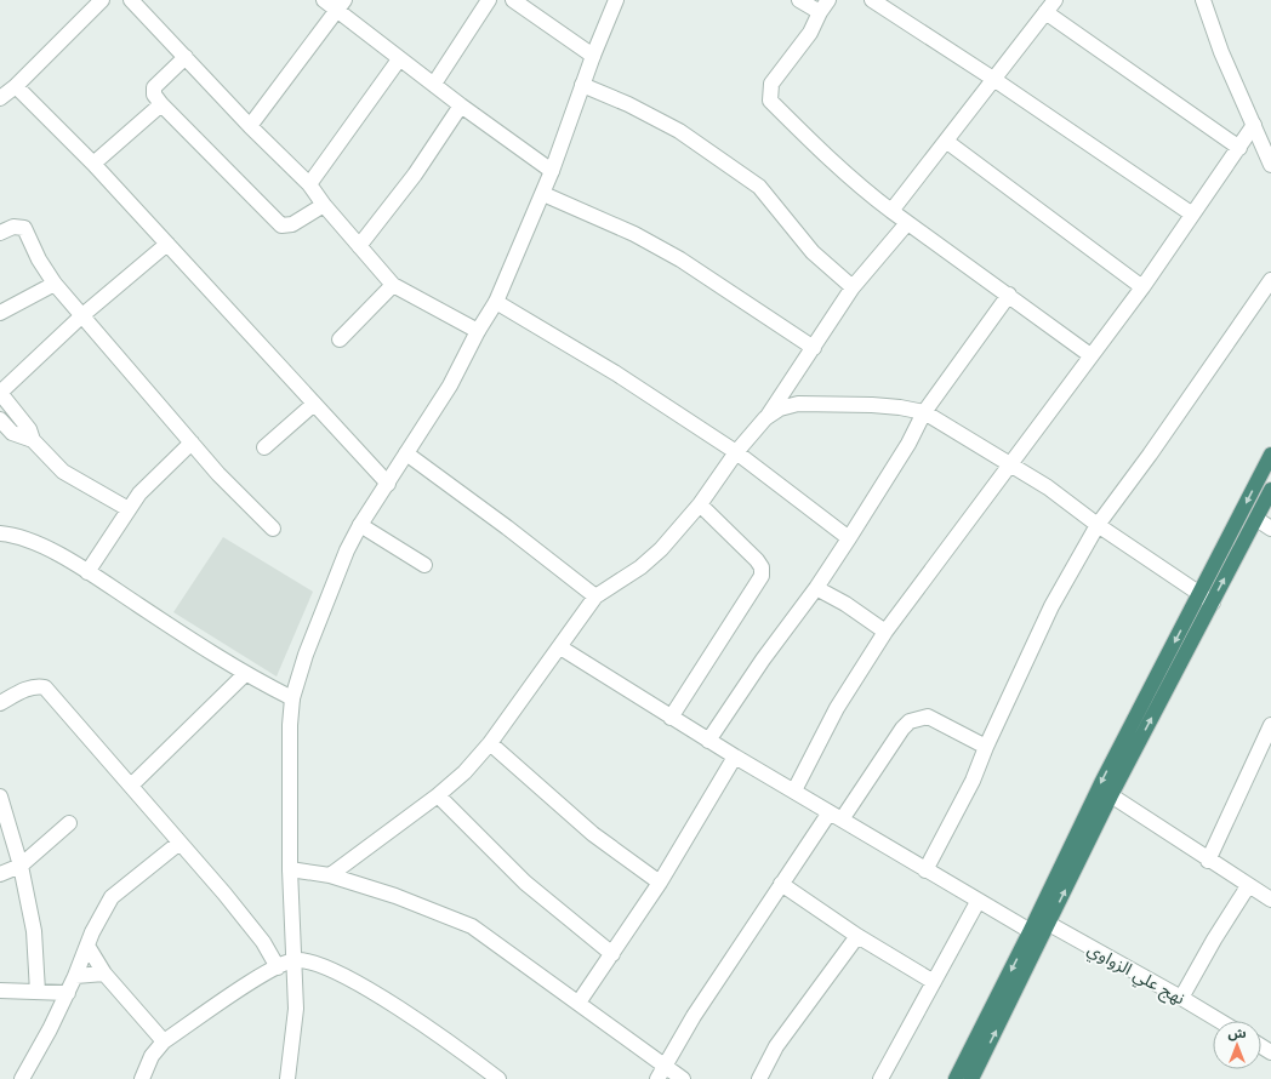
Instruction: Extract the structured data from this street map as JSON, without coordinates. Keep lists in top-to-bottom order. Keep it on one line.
{"streets":{"street":["نهج علي الزواوي"]},"north":"top"}
